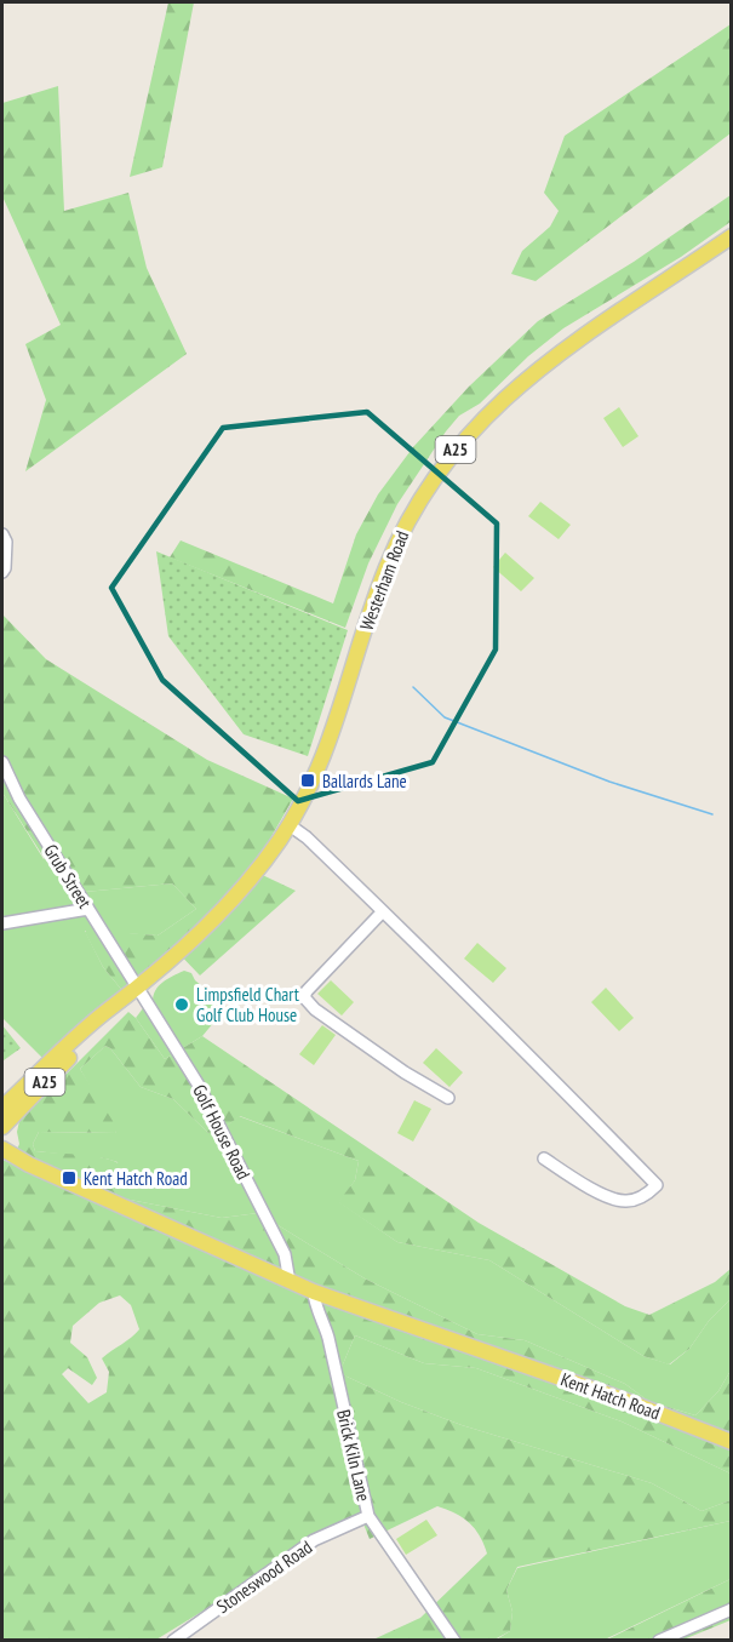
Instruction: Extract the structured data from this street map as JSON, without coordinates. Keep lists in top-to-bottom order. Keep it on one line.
{"streets":{"main road":["A25","Westerham Road","Kent Hatch Road"],"street":["Grub Street","Golf House Road","Brick Kiln Lane","Stoneswood Road"]},"crossings":[["Westerham Road","Grub Street"],["Westerham Road","Golf House Road"],["Westerham Road","Kent Hatch Road"],["Grub Street","Golf House Road"],["Golf House Road","Kent Hatch Road"],["Kent Hatch Road","Brick Kiln Lane"],["Brick Kiln Lane","Stoneswood Road"]],"places":{"transit":["Ballards Lane","Kent Hatch Road"],"other":["Limpsfield Chart Golf Club House"]}}
